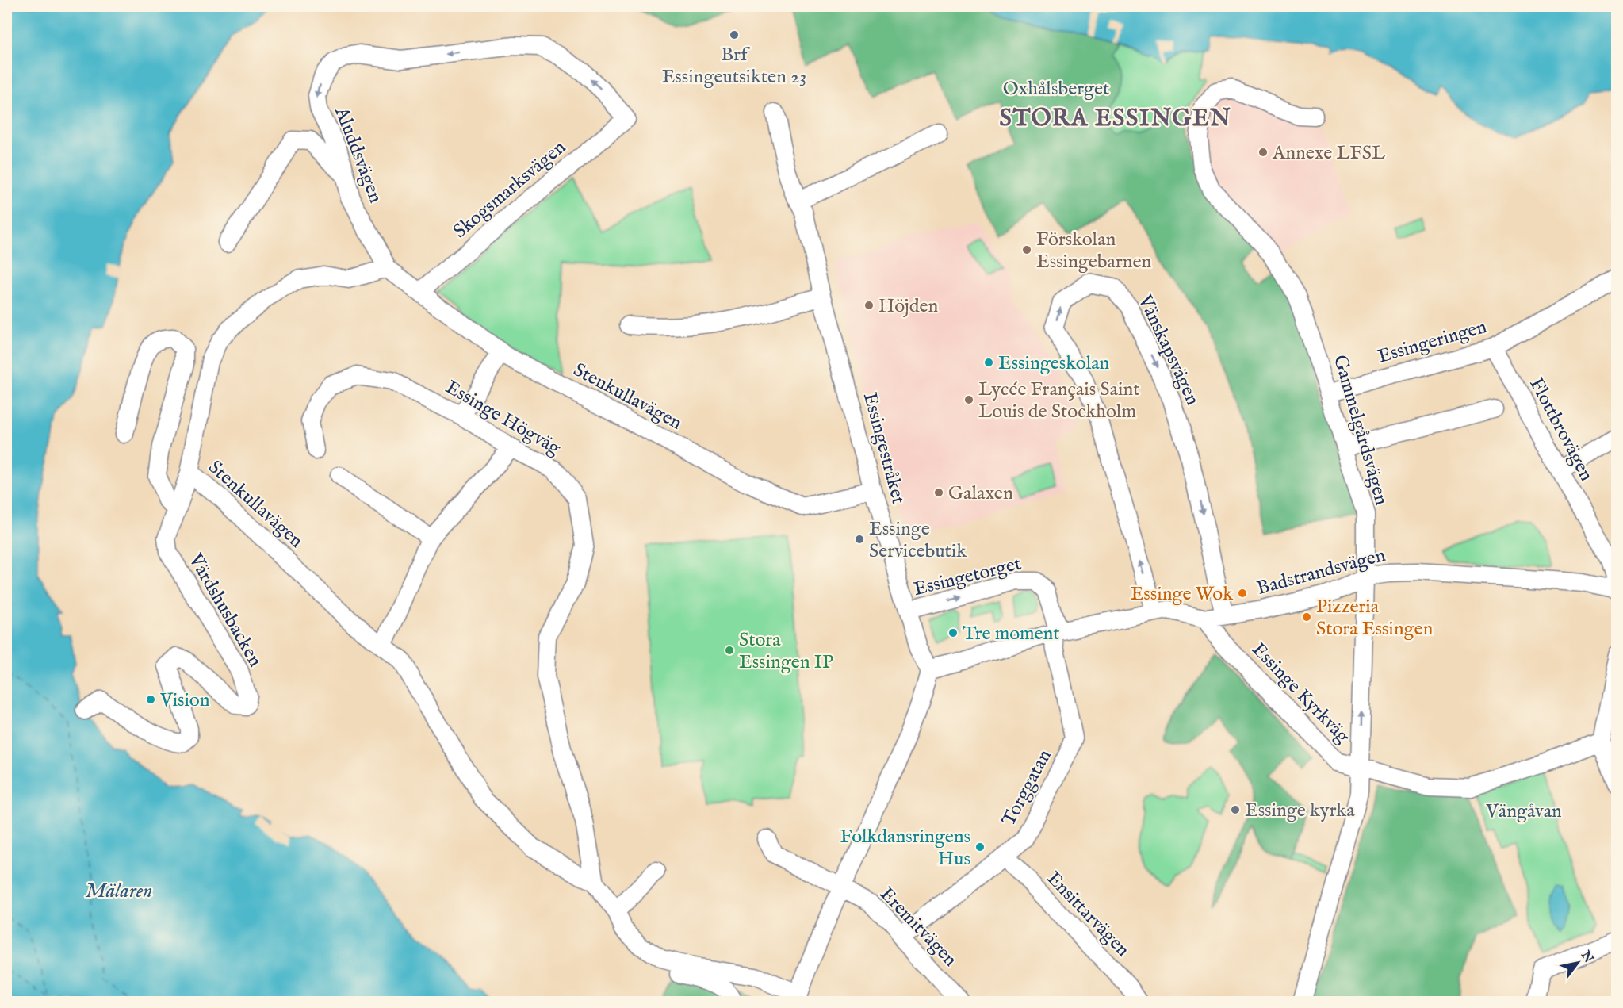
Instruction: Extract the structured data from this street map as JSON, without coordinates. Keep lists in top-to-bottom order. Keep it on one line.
{"streets":{"street":["Aluddsvägen","Skogsmarksvägen","Essingeringen","Vänskapsvägen","Stenkullavägen","Essinge Högväg","Flottbrovägen","Gammelgårdsvägen","Essingestråket","Badstrandsvägen","Essingetorget","Värdshusbacken","Essinge Kyrkväg","Torggatan","Ensittarvägen","Eremitvägen"]},"crossings":[["Aluddsvägen","Skogsmarksvägen"],["Aluddsvägen","Stenkullavägen"],["Skogsmarksvägen","Stenkullavägen"],["Essingeringen","Flottbrovägen"],["Essingeringen","Gammelgårdsvägen"],["Vänskapsvägen","Badstrandsvägen"],["Stenkullavägen","Essinge Högväg"],["Stenkullavägen","Essingestråket"],["Stenkullavägen","Värdshusbacken"],["Gammelgårdsvägen","Badstrandsvägen"],["Gammelgårdsvägen","Essinge Kyrkväg"],["Essingestråket","Badstrandsvägen"],["Essingestråket","Essingetorget"],["Badstrandsvägen","Essingetorget"],["Badstrandsvägen","Essinge Kyrkväg"],["Badstrandsvägen","Torggatan"],["Essingetorget","Torggatan"],["Torggatan","Ensittarvägen"],["Torggatan","Eremitvägen"]],"districts":["STORA ESSINGEN"],"water":["Mälaren"],"parks":["Oxhålsberget","Vängåvan"],"places":["Brf Essingeutsikten 23","Annexe LFSL","Förskolan Essingebarnen","Höjden","Essingeskolan","Lycée Français Saint Louis de Stockholm","Galaxen","Essinge Servicebutik","Essinge Wok","Pizzeria Stora Essingen","Tre moment","Stora Essingen IP","Vision","Essinge kyrka","Folkdansringens Hus"],"north":"top right"}
